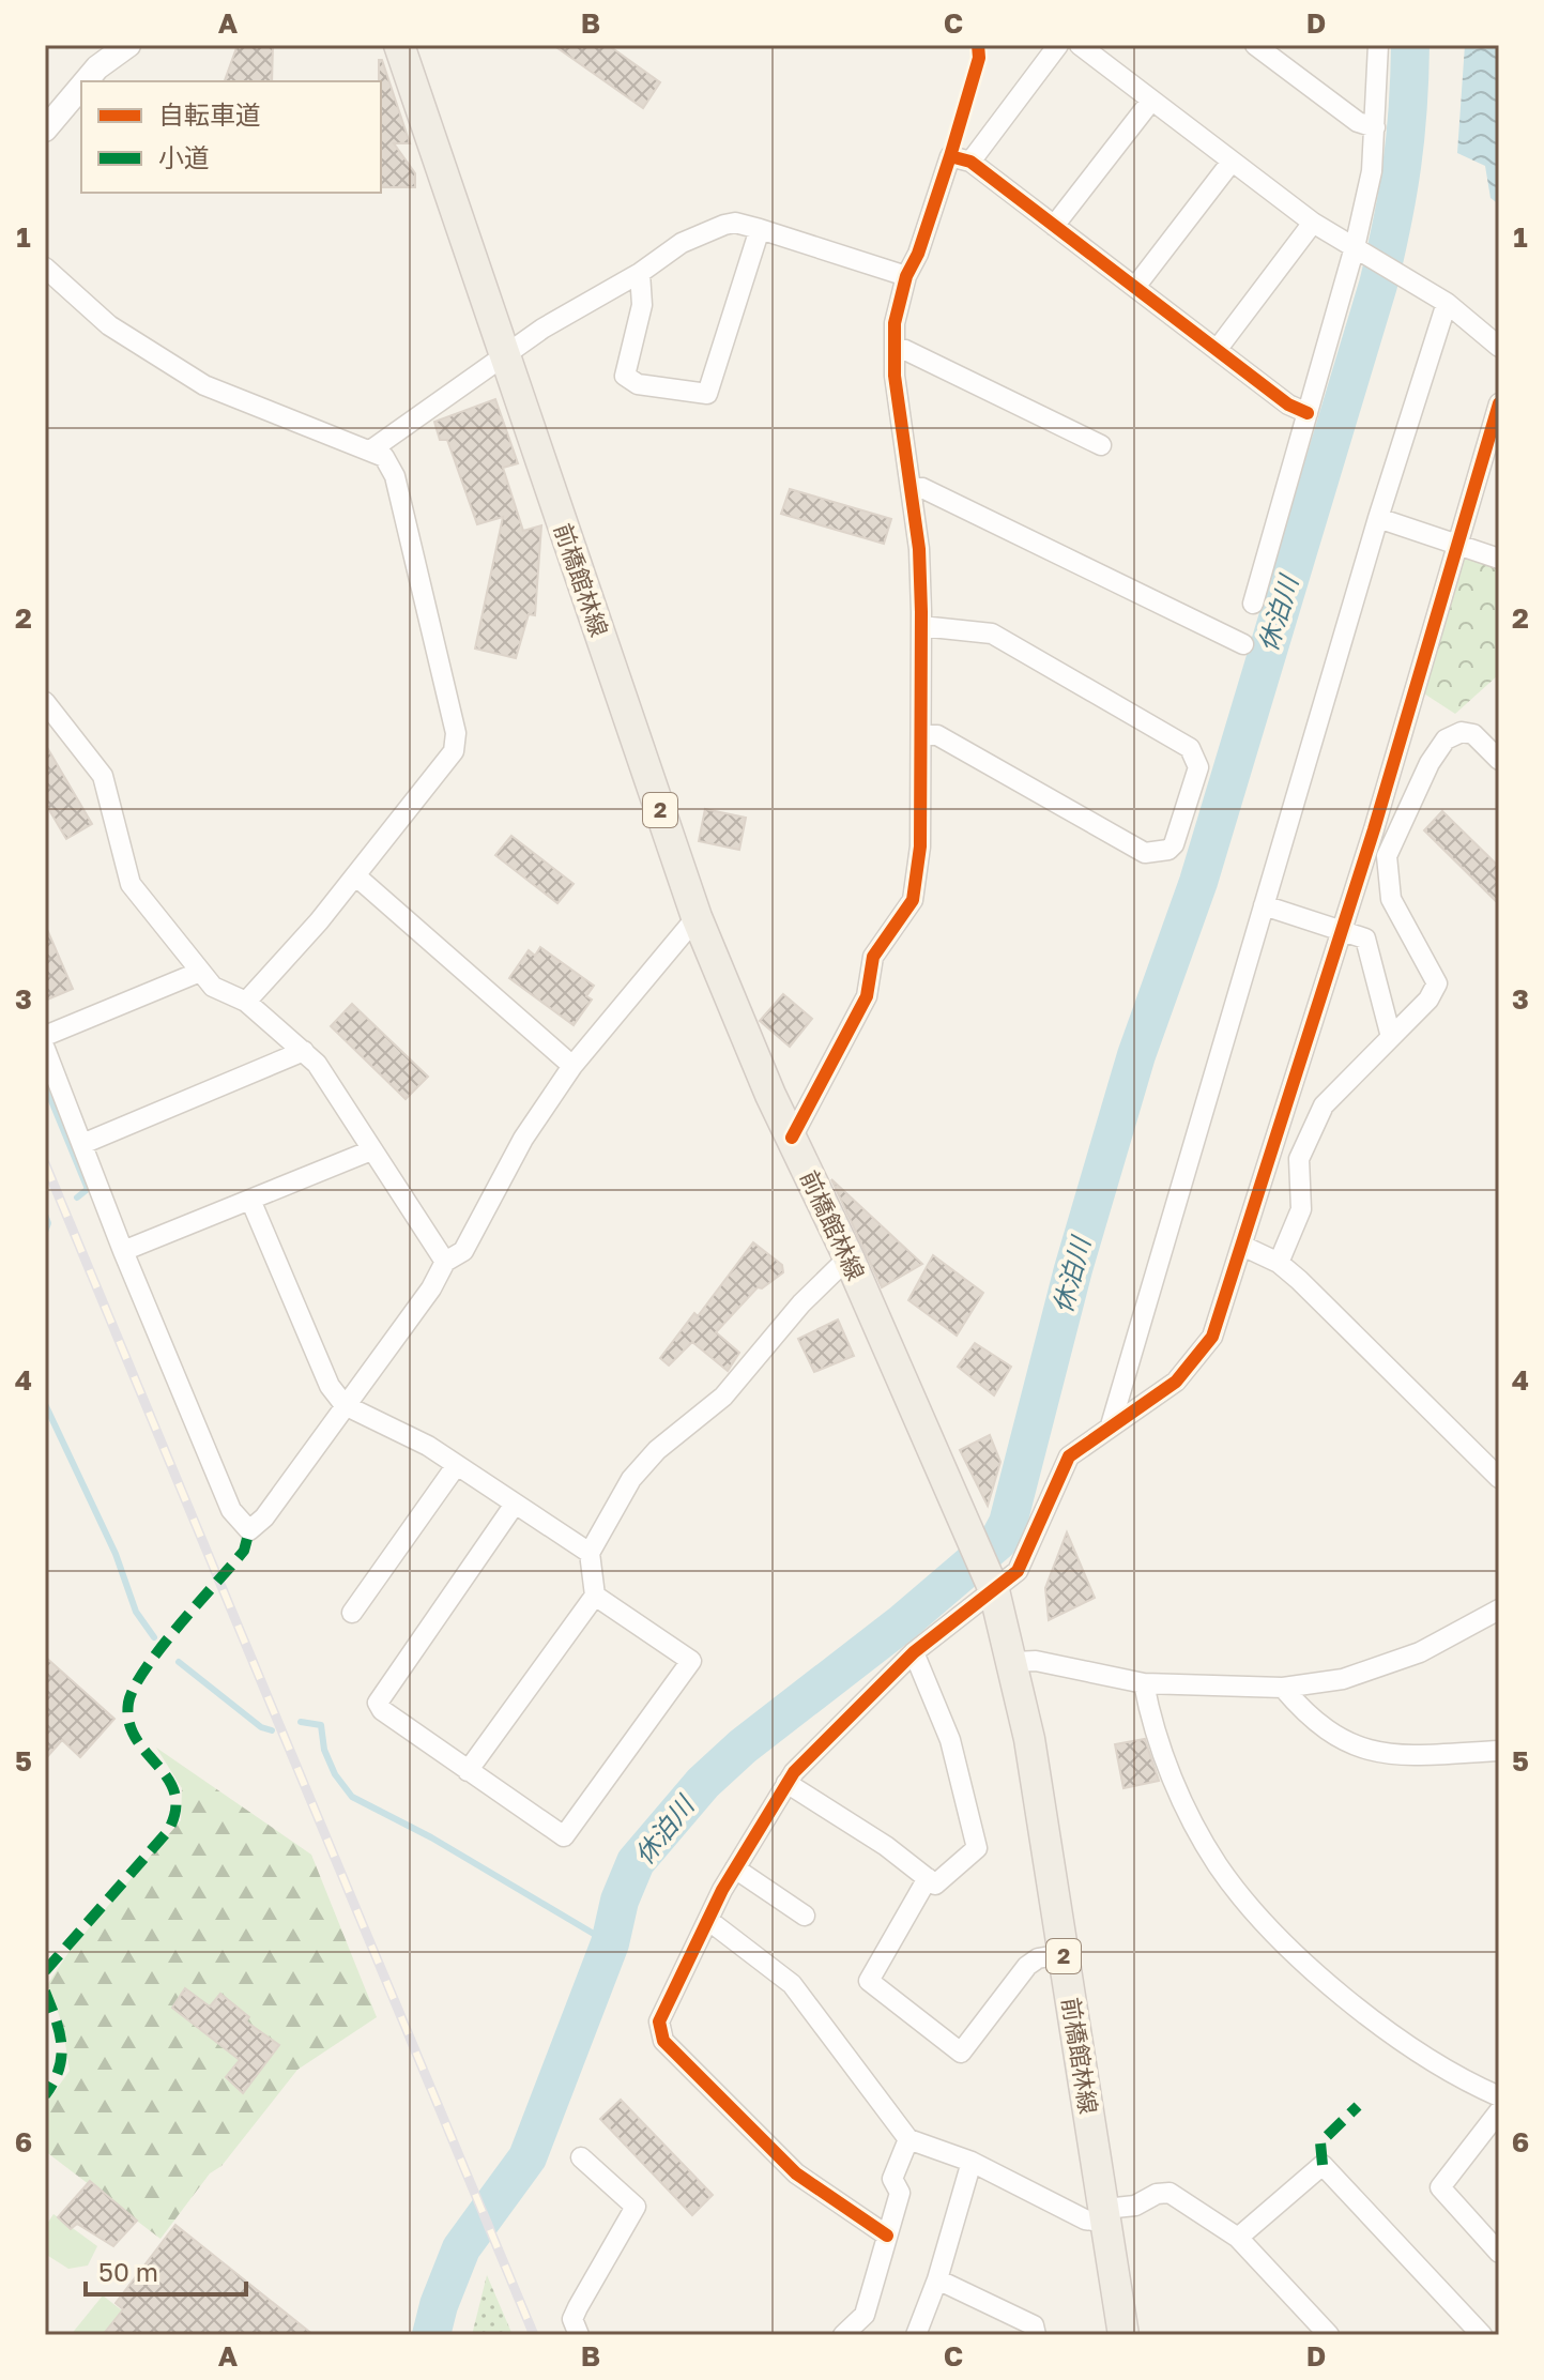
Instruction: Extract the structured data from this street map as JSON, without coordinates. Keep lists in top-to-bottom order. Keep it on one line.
{"streets":{"main road":["前橋館林線","2"]},"water":["休泊川"],"legend":["自転車道","小道"],"scale_bar":"50 m","grid":{"columns":["A","B","C","D"],"rows":["1","2","3","4","5","6"]}}
